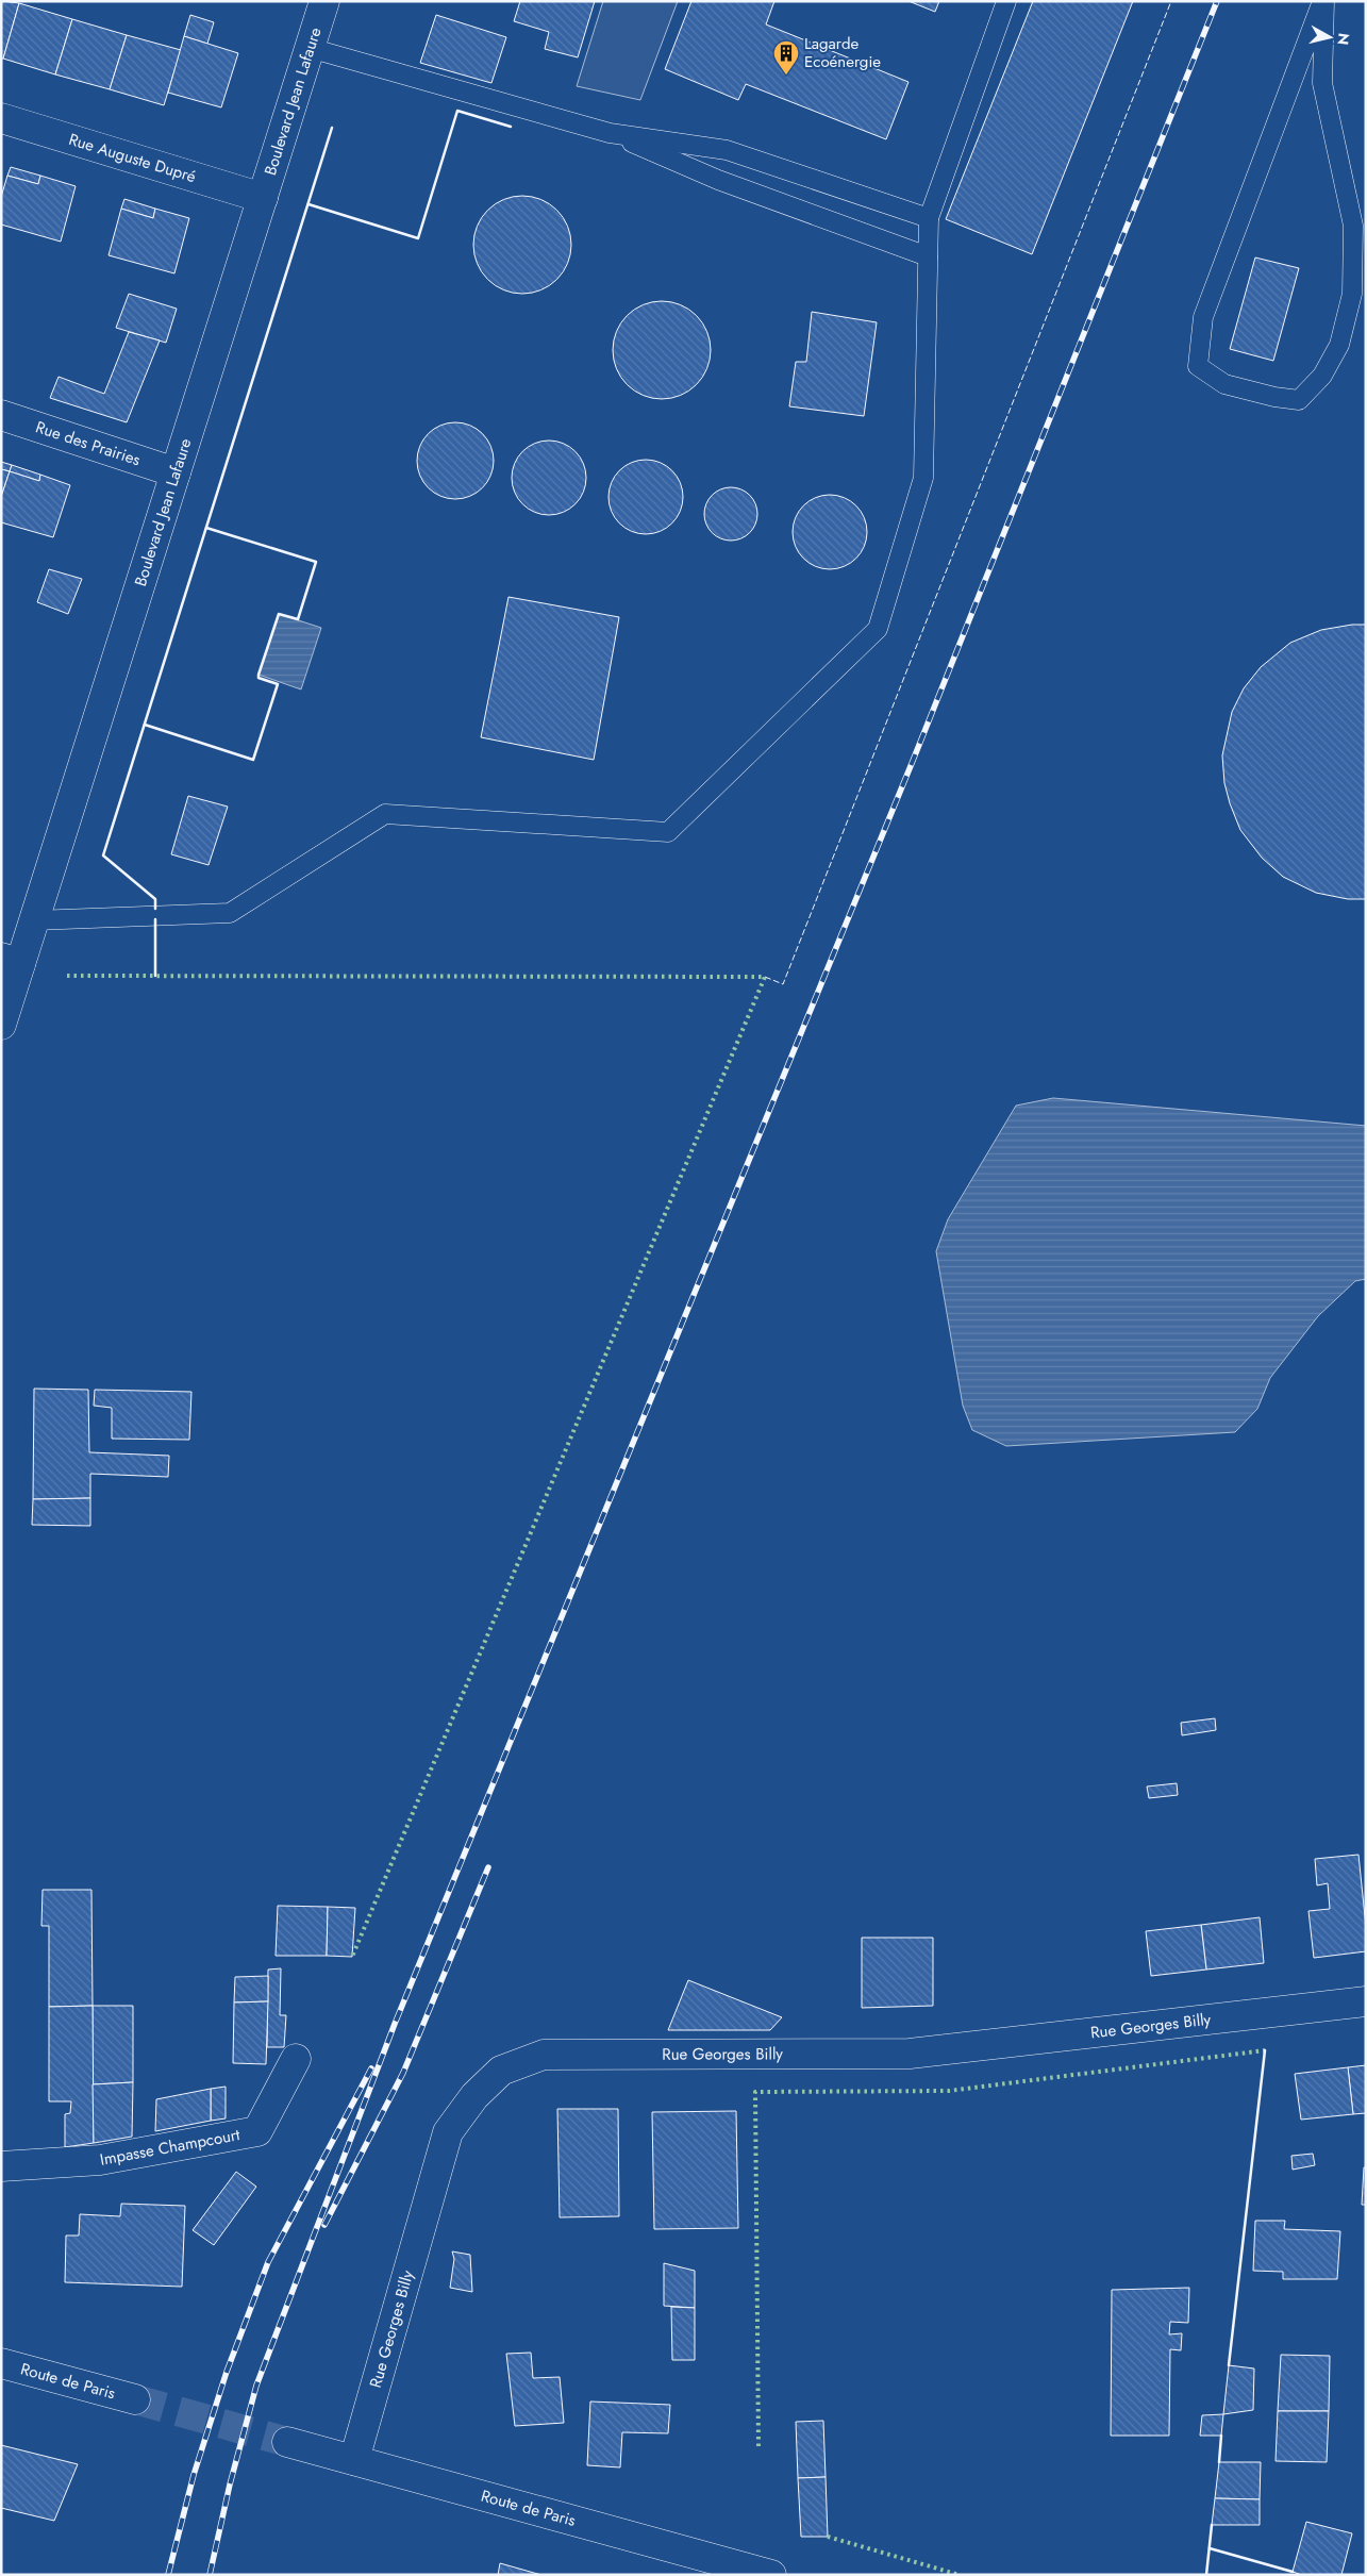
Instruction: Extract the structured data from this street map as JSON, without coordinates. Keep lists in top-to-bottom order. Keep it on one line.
{"streets":{"street":["Boulevard Jean Lafaure","Rue Auguste Dupré","Rue des Prairies","Rue Georges Billy","Impasse Champcourt","Route de Paris"]},"crossings":[["Boulevard Jean Lafaure","Rue Auguste Dupré"],["Boulevard Jean Lafaure","Rue des Prairies"],["Rue Georges Billy","Route de Paris"]],"places":{"building":["Lagarde Ecoénergie"]},"north":"right"}
